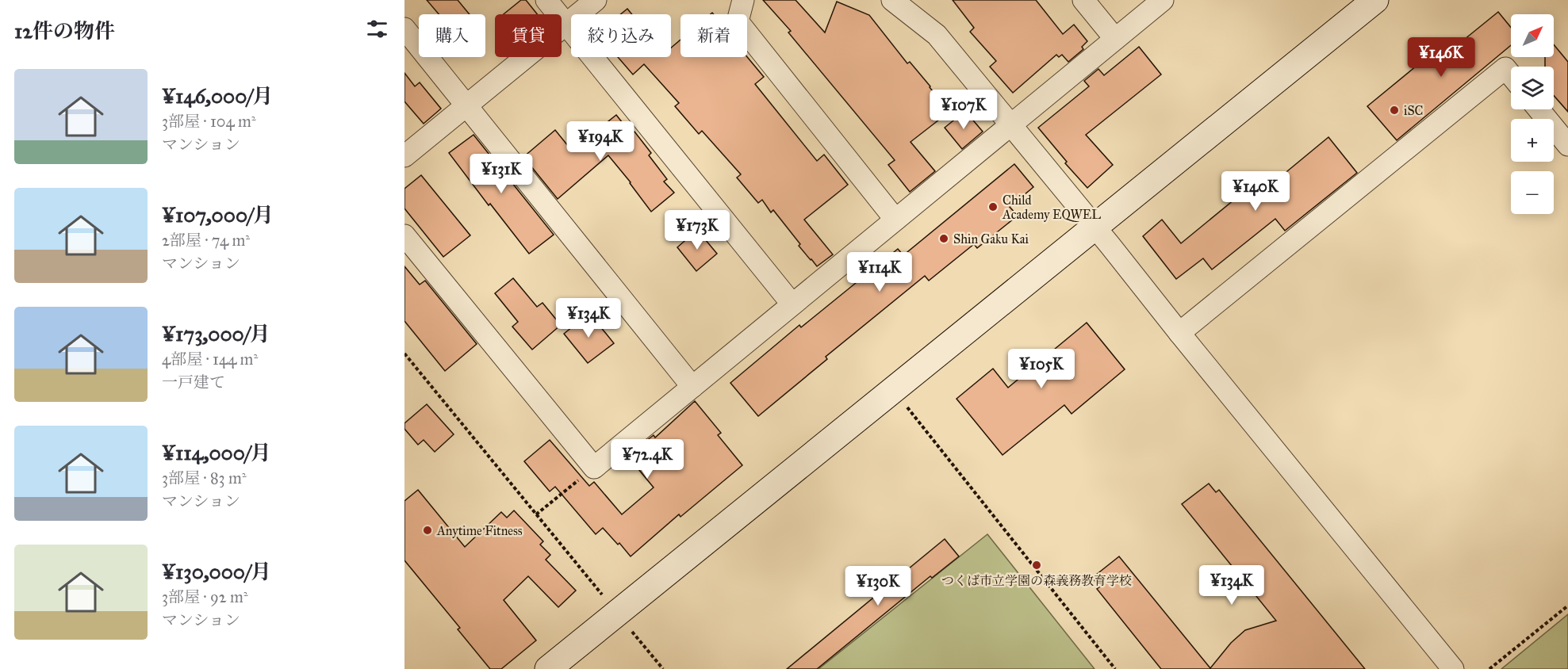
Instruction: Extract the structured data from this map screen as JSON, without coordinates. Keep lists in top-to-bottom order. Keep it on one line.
{"places":["iSC","Child Academy EQWEL","Shin Gaku Kai","Anytime Fitness","つくば市立学園の森義務教育学校"],"north":"top right","page":{"heading":"12件の物件","map_buttons":["+","−"],"chip":["購入","賃貸","絞り込み","新着"],"price":["¥146K","¥107K","¥194K","¥131K","¥140K","¥173K","¥114K","¥134K","¥105K","¥72.4K","¥134K","¥130K"],"list":[{"name":"¥146,000/月","note":"3部屋 · 104 m² · マンション"},{"name":"¥107,000/月","note":"2部屋 · 74 m² · マンション"},{"name":"¥173,000/月","note":"4部屋 · 144 m² · 一戸建て"},{"name":"¥114,000/月","note":"3部屋 · 83 m² · マンション"},{"name":"¥130,000/月","note":"3部屋 · 92 m² · マンション"}]}}
